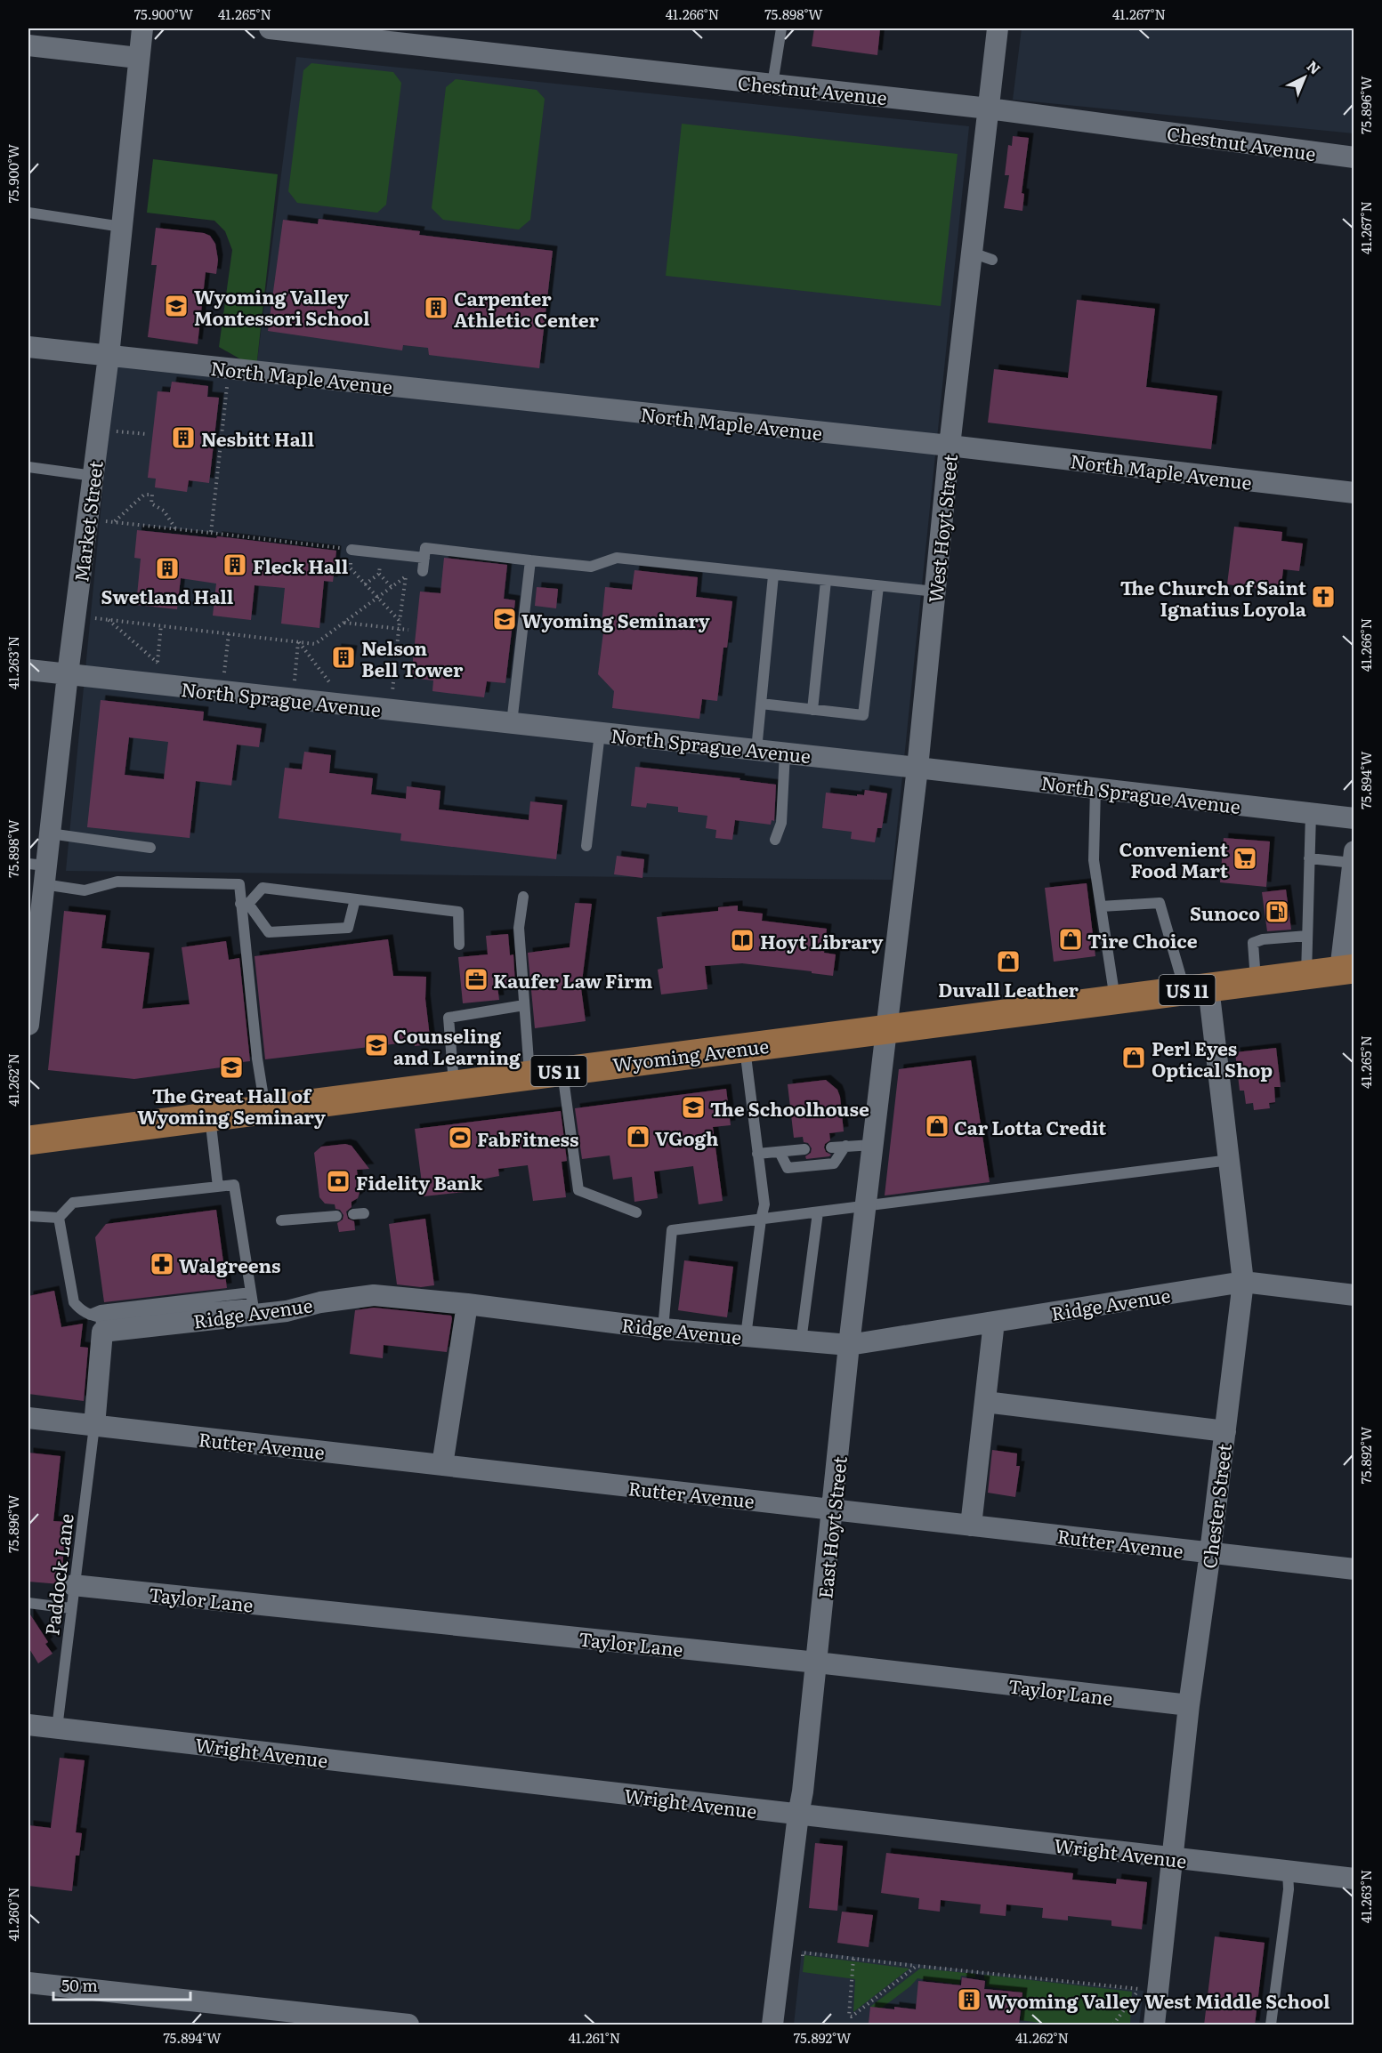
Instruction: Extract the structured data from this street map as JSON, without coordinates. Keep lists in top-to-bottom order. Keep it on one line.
{"streets":{"main road":["US 11","Wyoming Avenue"],"street":["Chestnut Avenue","North Maple Avenue","Market Street","West Hoyt Street","North Sprague Avenue","Ridge Avenue","Rutter Avenue","Chester Street","East Hoyt Street","Taylor Lane","Wright Avenue"],"lane":["Paddock Lane"]},"crossings":[["Chestnut Avenue","West Hoyt Street"],["North Maple Avenue","Market Street"],["North Maple Avenue","West Hoyt Street"],["Market Street","North Sprague Avenue"],["West Hoyt Street","North Sprague Avenue"],["West Hoyt Street","Wyoming Avenue"],["West Hoyt Street","East Hoyt Street"],["Wyoming Avenue","Chester Street"],["Wyoming Avenue","East Hoyt Street"],["Ridge Avenue","Chester Street"],["Ridge Avenue","East Hoyt Street"],["Rutter Avenue","Chester Street"],["Rutter Avenue","East Hoyt Street"],["Rutter Avenue","Paddock Lane"],["Chester Street","Taylor Lane"],["Chester Street","Wright Avenue"],["East Hoyt Street","Taylor Lane"],["East Hoyt Street","Wright Avenue"],["Paddock Lane","Taylor Lane"],["Paddock Lane","Wright Avenue"]],"places":{"school or university":["Wyoming Valley Montessori School","Wyoming Seminary","Counseling and Learning","The Great Hall of Wyoming Seminary","The Schoolhouse"],"building":["Carpenter Athletic Center","Nesbitt Hall","Fleck Hall","Swetland Hall","Nelson Bell Tower","Wyoming Valley West Middle School"],"church":["The Church of Saint Ignatius Loyola"],"supermarket":["Convenient Food Mart"],"fuel station":["Sunoco"],"shop":["Tire Choice","Duvall Leather","Perl Eyes Optical Shop","Car Lotta Credit","VGogh"],"library":["Hoyt Library"],"office":["Kaufer Law Firm"],"sports":["FabFitness"],"bank":["Fidelity Bank"],"pharmacy":["Walgreens"]},"scale_bar":"50 m","north":"top right","coordinates":["75.900°W","41.265°N","41.266°N","75.898°W","41.267°N","75.896°W","41.263°N","75.894°W","41.262°N","75.892°W","41.260°N","41.261°N"]}
